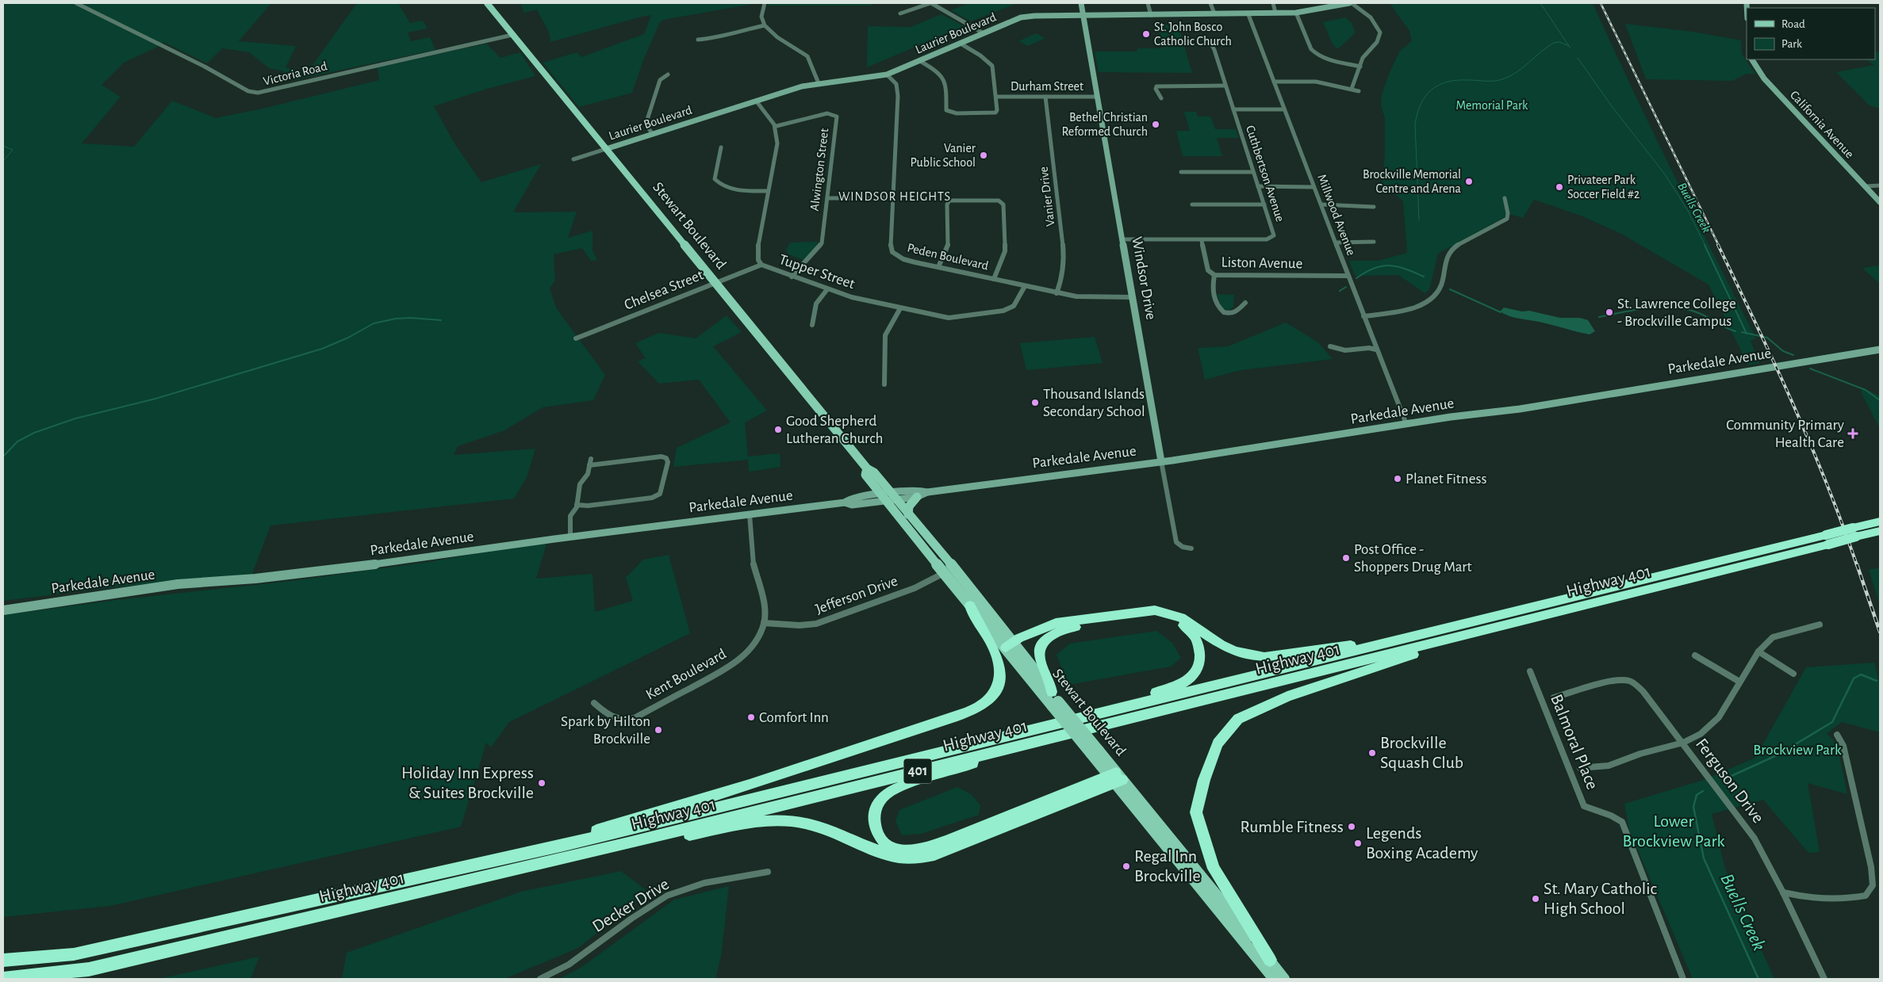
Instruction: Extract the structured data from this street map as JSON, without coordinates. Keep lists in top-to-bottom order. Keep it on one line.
{"streets":{"highway":["Highway 401","401"],"main road":["Stewart Boulevard"],"street":["Laurier Boulevard","Victoria Road","Durham Street","California Avenue","Alwington Street","Cuthbertson Avenue","Vanier Drive","Millwood Avenue","Peden Boulevard","Liston Avenue","Tupper Street","Windsor Drive","Chelsea Street","Parkedale Avenue","Jefferson Drive","Kent Boulevard","Balmoral Place","Ferguson Drive","Decker Drive"]},"crossings":[["Laurier Boulevard","Millwood Avenue"],["Laurier Boulevard","Stewart Boulevard"],["Laurier Boulevard","Peden Boulevard"],["Laurier Boulevard","Windsor Drive"],["Victoria Road","Stewart Boulevard"],["Durham Street","Vanier Drive"],["Durham Street","Windsor Drive"],["Alwington Street","Tupper Street"],["Cuthbertson Avenue","Liston Avenue"],["Cuthbertson Avenue","Windsor Drive"],["Vanier Drive","Peden Boulevard"],["Millwood Avenue","Liston Avenue"],["Millwood Avenue","Parkedale Avenue"],["Stewart Boulevard","Chelsea Street"],["Stewart Boulevard","Parkedale Avenue"],["Stewart Boulevard","Jefferson Drive"],["Peden Boulevard","Tupper Street"],["Peden Boulevard","Windsor Drive"],["Tupper Street","Chelsea Street"],["Windsor Drive","Parkedale Avenue"],["Parkedale Avenue","Kent Boulevard"],["Jefferson Drive","Kent Boulevard"]],"districts":["WINDSOR HEIGHTS"],"water":["Buells Creek"],"parks":["Memorial Park","Brockview Park","Lower Brockview Park"],"places":{"other":["St. John Bosco Catholic Church","Bethel Christian Reformed Church","Vanier Public School","Brockville Memorial Centre and Arena","Privateer Park Soccer Field #2","St. Lawrence College - Brockville Campus","Thousand Islands Secondary School","Good Shepherd Lutheran Church","Planet Fitness","Post Office - Shoppers Drug Mart","Comfort Inn","Spark by Hilton Brockville","Brockville Squash Club","Holiday Inn Express & Suites Brockville","Rumble Fitness","Legends Boxing Academy","Regal Inn Brockville","St. Mary Catholic High School"],"health":["Community Primary Health Care"]},"legend":["Road","Park"]}
